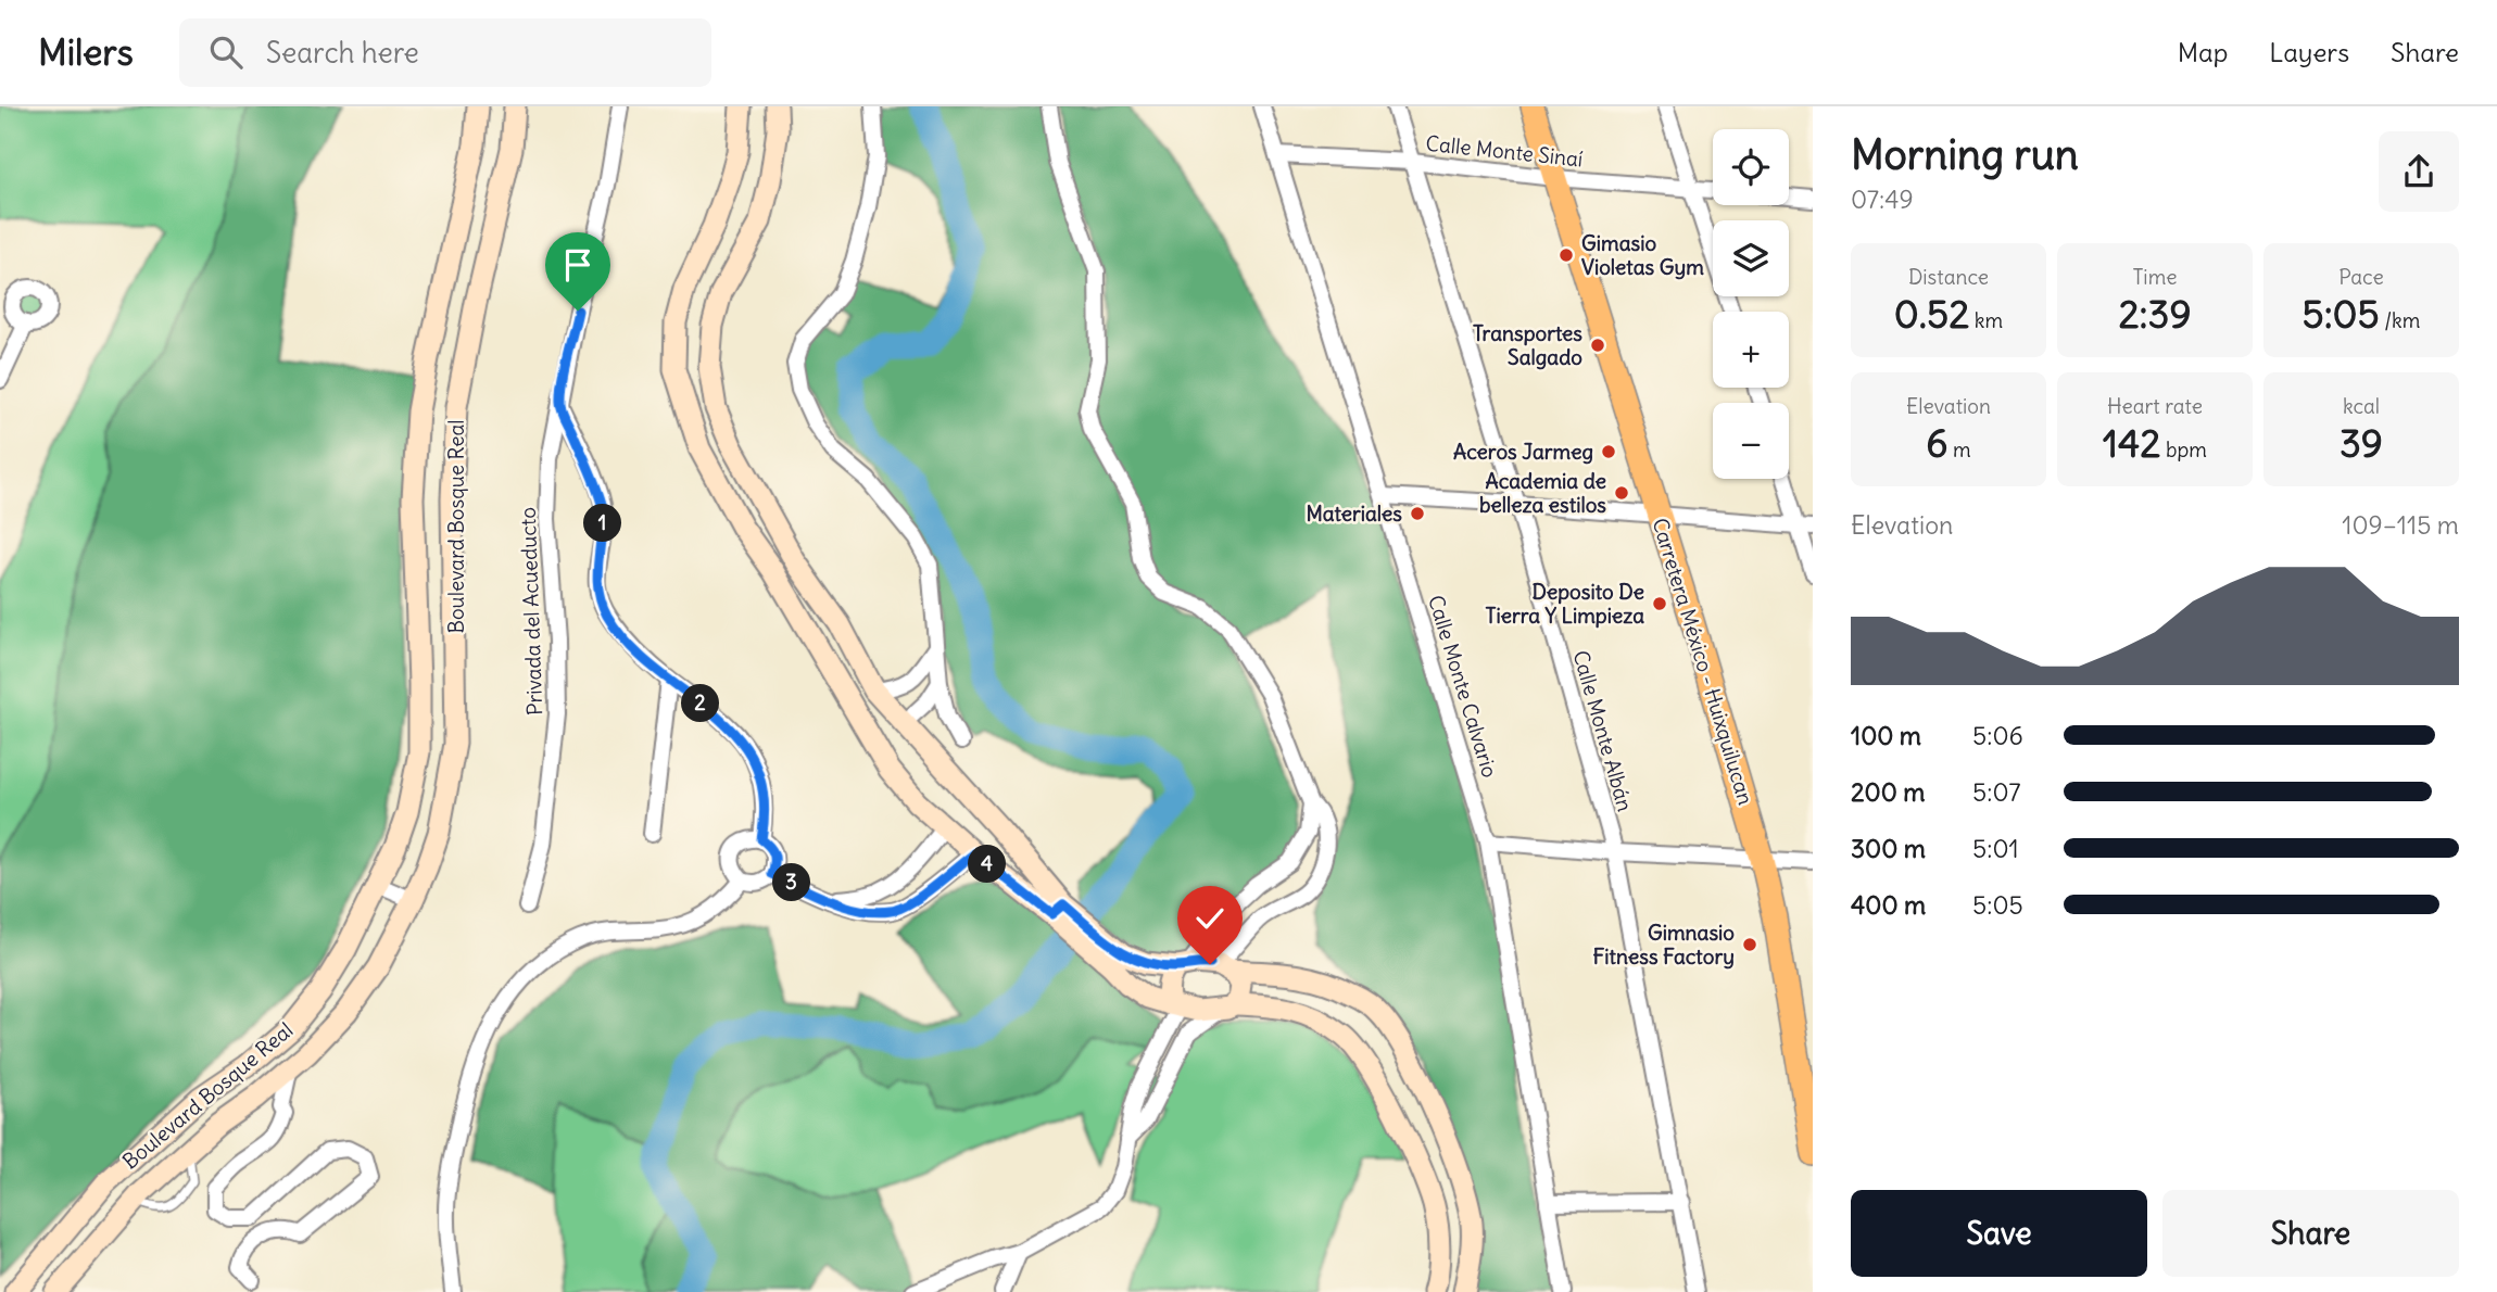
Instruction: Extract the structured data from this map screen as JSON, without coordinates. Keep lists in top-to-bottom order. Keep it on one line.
{"streets":{"main road":["Carretera México - Huixquilucan"],"street":["Calle Monte Sinaí","Boulevard Bosque Real","Privada del Acueducto","Calle Monte Calvario","Calle Monte Albán"]},"crossings":[["Calle Monte Sinaí","Carretera México - Huixquilucan"],["Calle Monte Sinaí","Calle Monte Calvario"],["Calle Monte Sinaí","Calle Monte Albán"]],"places":["Gimasio Violetas Gym","Transportes Salgado","Aceros Jarmeg","Academia de belleza estilos","Materiales","Deposito De Tierra Y Limpieza","Gimnasio Fitness Factory"],"page":{"header":"Milers","search":"Search here","nav":["Map","Layers","Share"],"heading":["Morning run","07:49"],"map_buttons":["+","−"],"stats":[["Distance","0.52 km"],["Time","2:39"],["Pace","5:05 /km"],["Elevation","6 m"],["Heart rate","142 bpm"],["kcal","39"]],"chart":["Elevation","109–115 m"],"pins":["1","2","4","3"],"list":[{"name":"100 m","note":"5:06"},{"name":"200 m","note":"5:07"},{"name":"300 m","note":"5:01"},{"name":"400 m","note":"5:05"}],"buttons":["Save","Share"]}}
